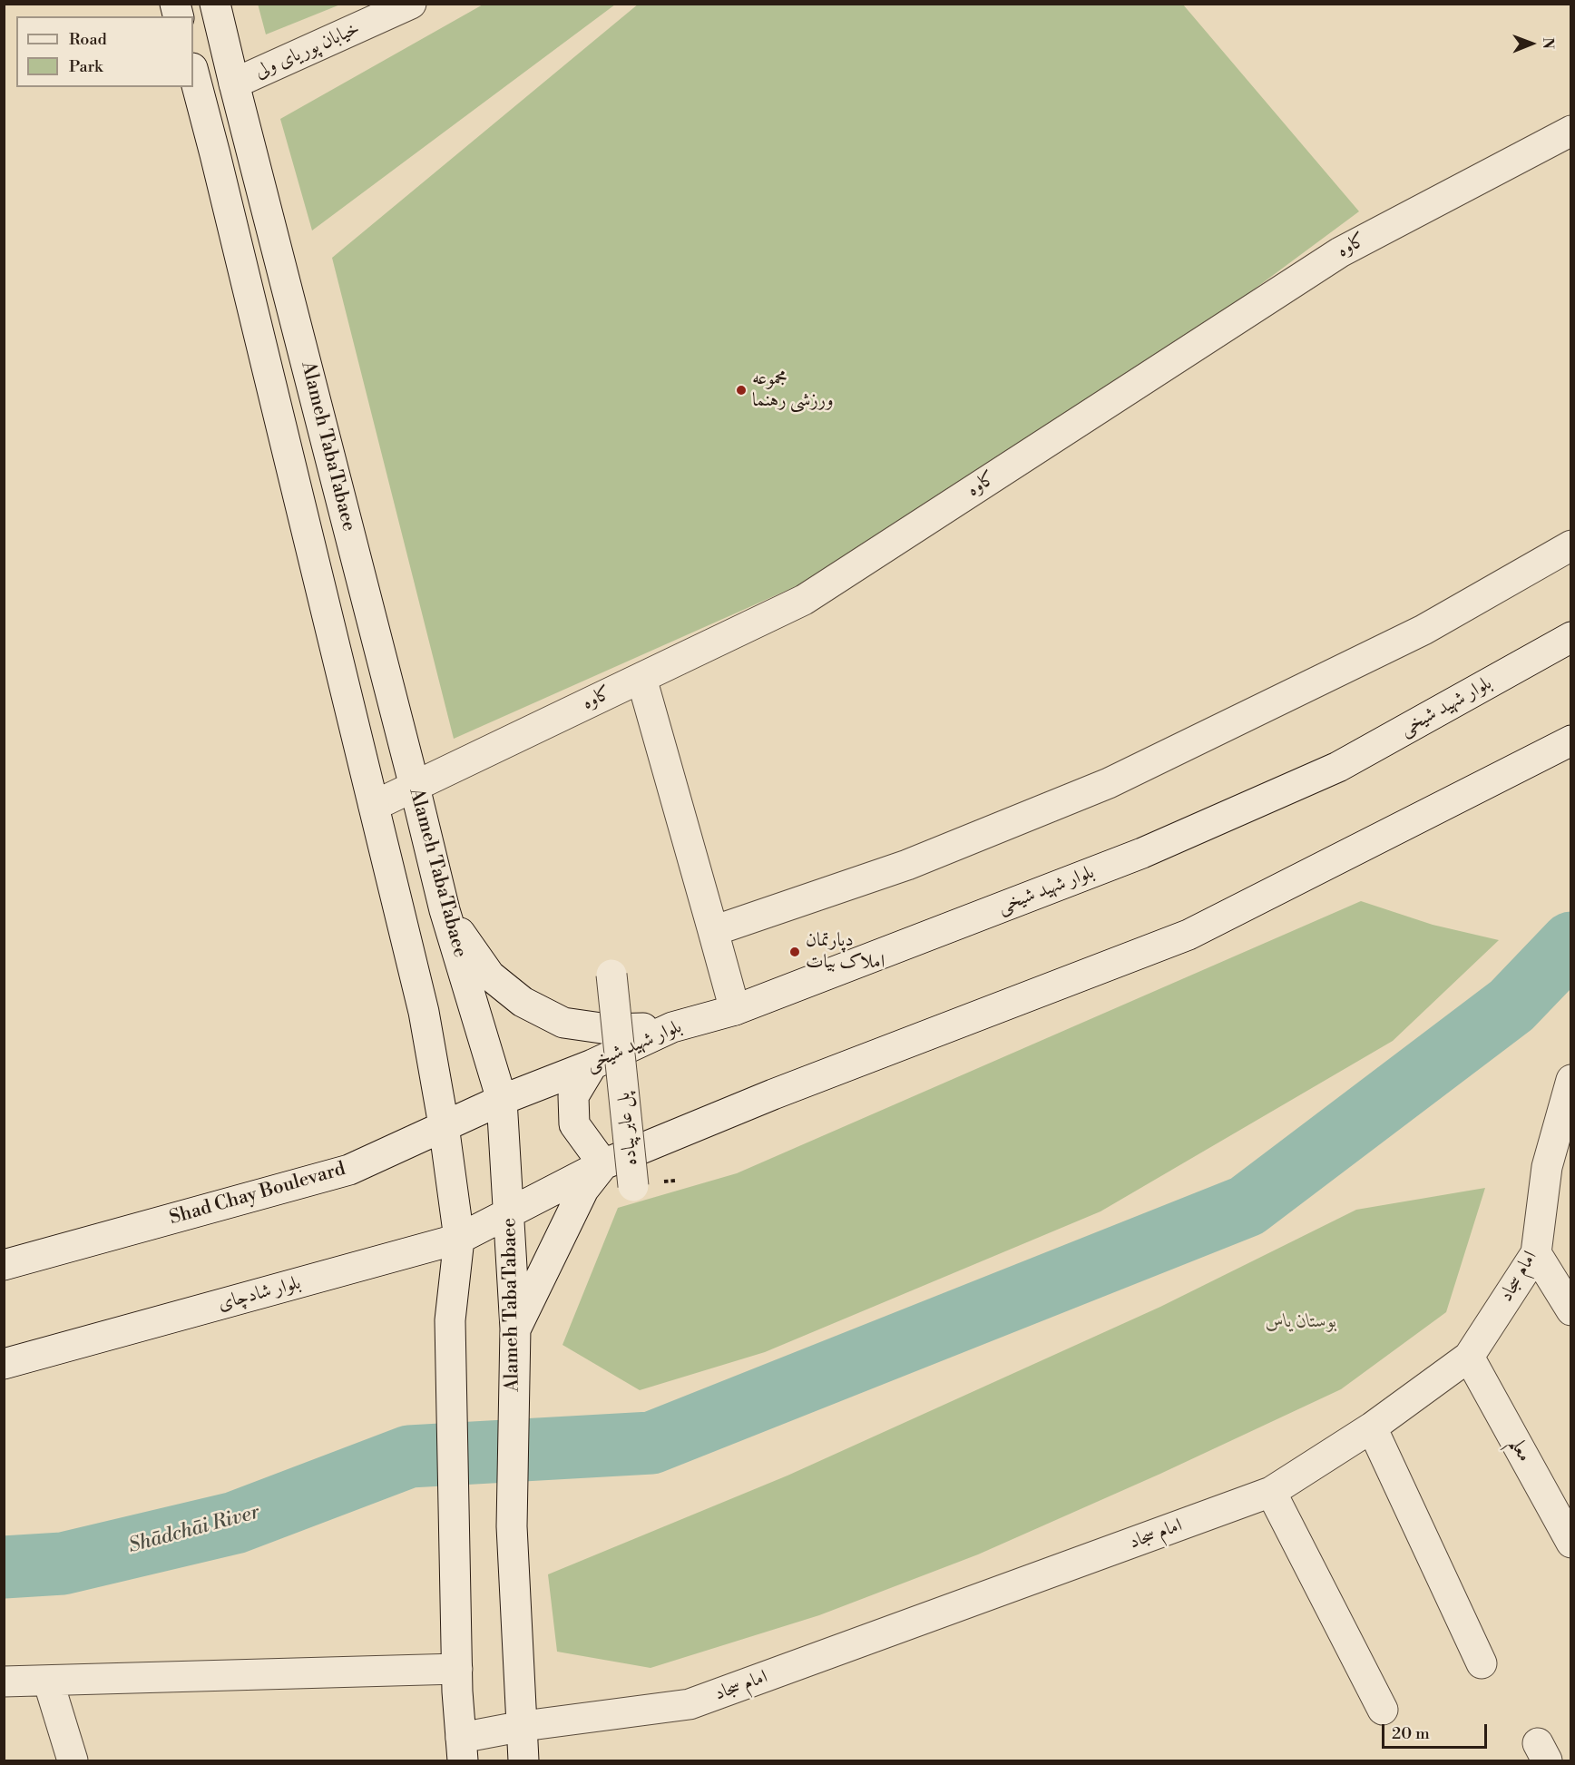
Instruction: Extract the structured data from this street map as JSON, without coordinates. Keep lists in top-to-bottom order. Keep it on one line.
{"streets":{"street":["خیابان پوریای ولی","کاوه","Alameh TabaTabaee","بلوار شهید شیخی","پل عابر پیاده","Shad Chay Boulevard","امام سجاد","بلوار شادچای","معلم"]},"crossings":[["خیابان پوریای ولی","Alameh TabaTabaee"],["کاوه","Alameh TabaTabaee"],["Alameh TabaTabaee","بلوار شهید شیخی"],["Alameh TabaTabaee","Shad Chay Boulevard"],["Alameh TabaTabaee","امام سجاد"],["Alameh TabaTabaee","بلوار شادچای"],["بلوار شهید شیخی","Shad Chay Boulevard"],["امام سجاد","معلم"]],"water":["Shādchāi River"],"parks":["بوستان یاس"],"places":["مجموعه ورزشی رهنما","دپارتمان املاک بیات"],"legend":["Road","Park"],"scale_bar":"20 m","north":"right"}
